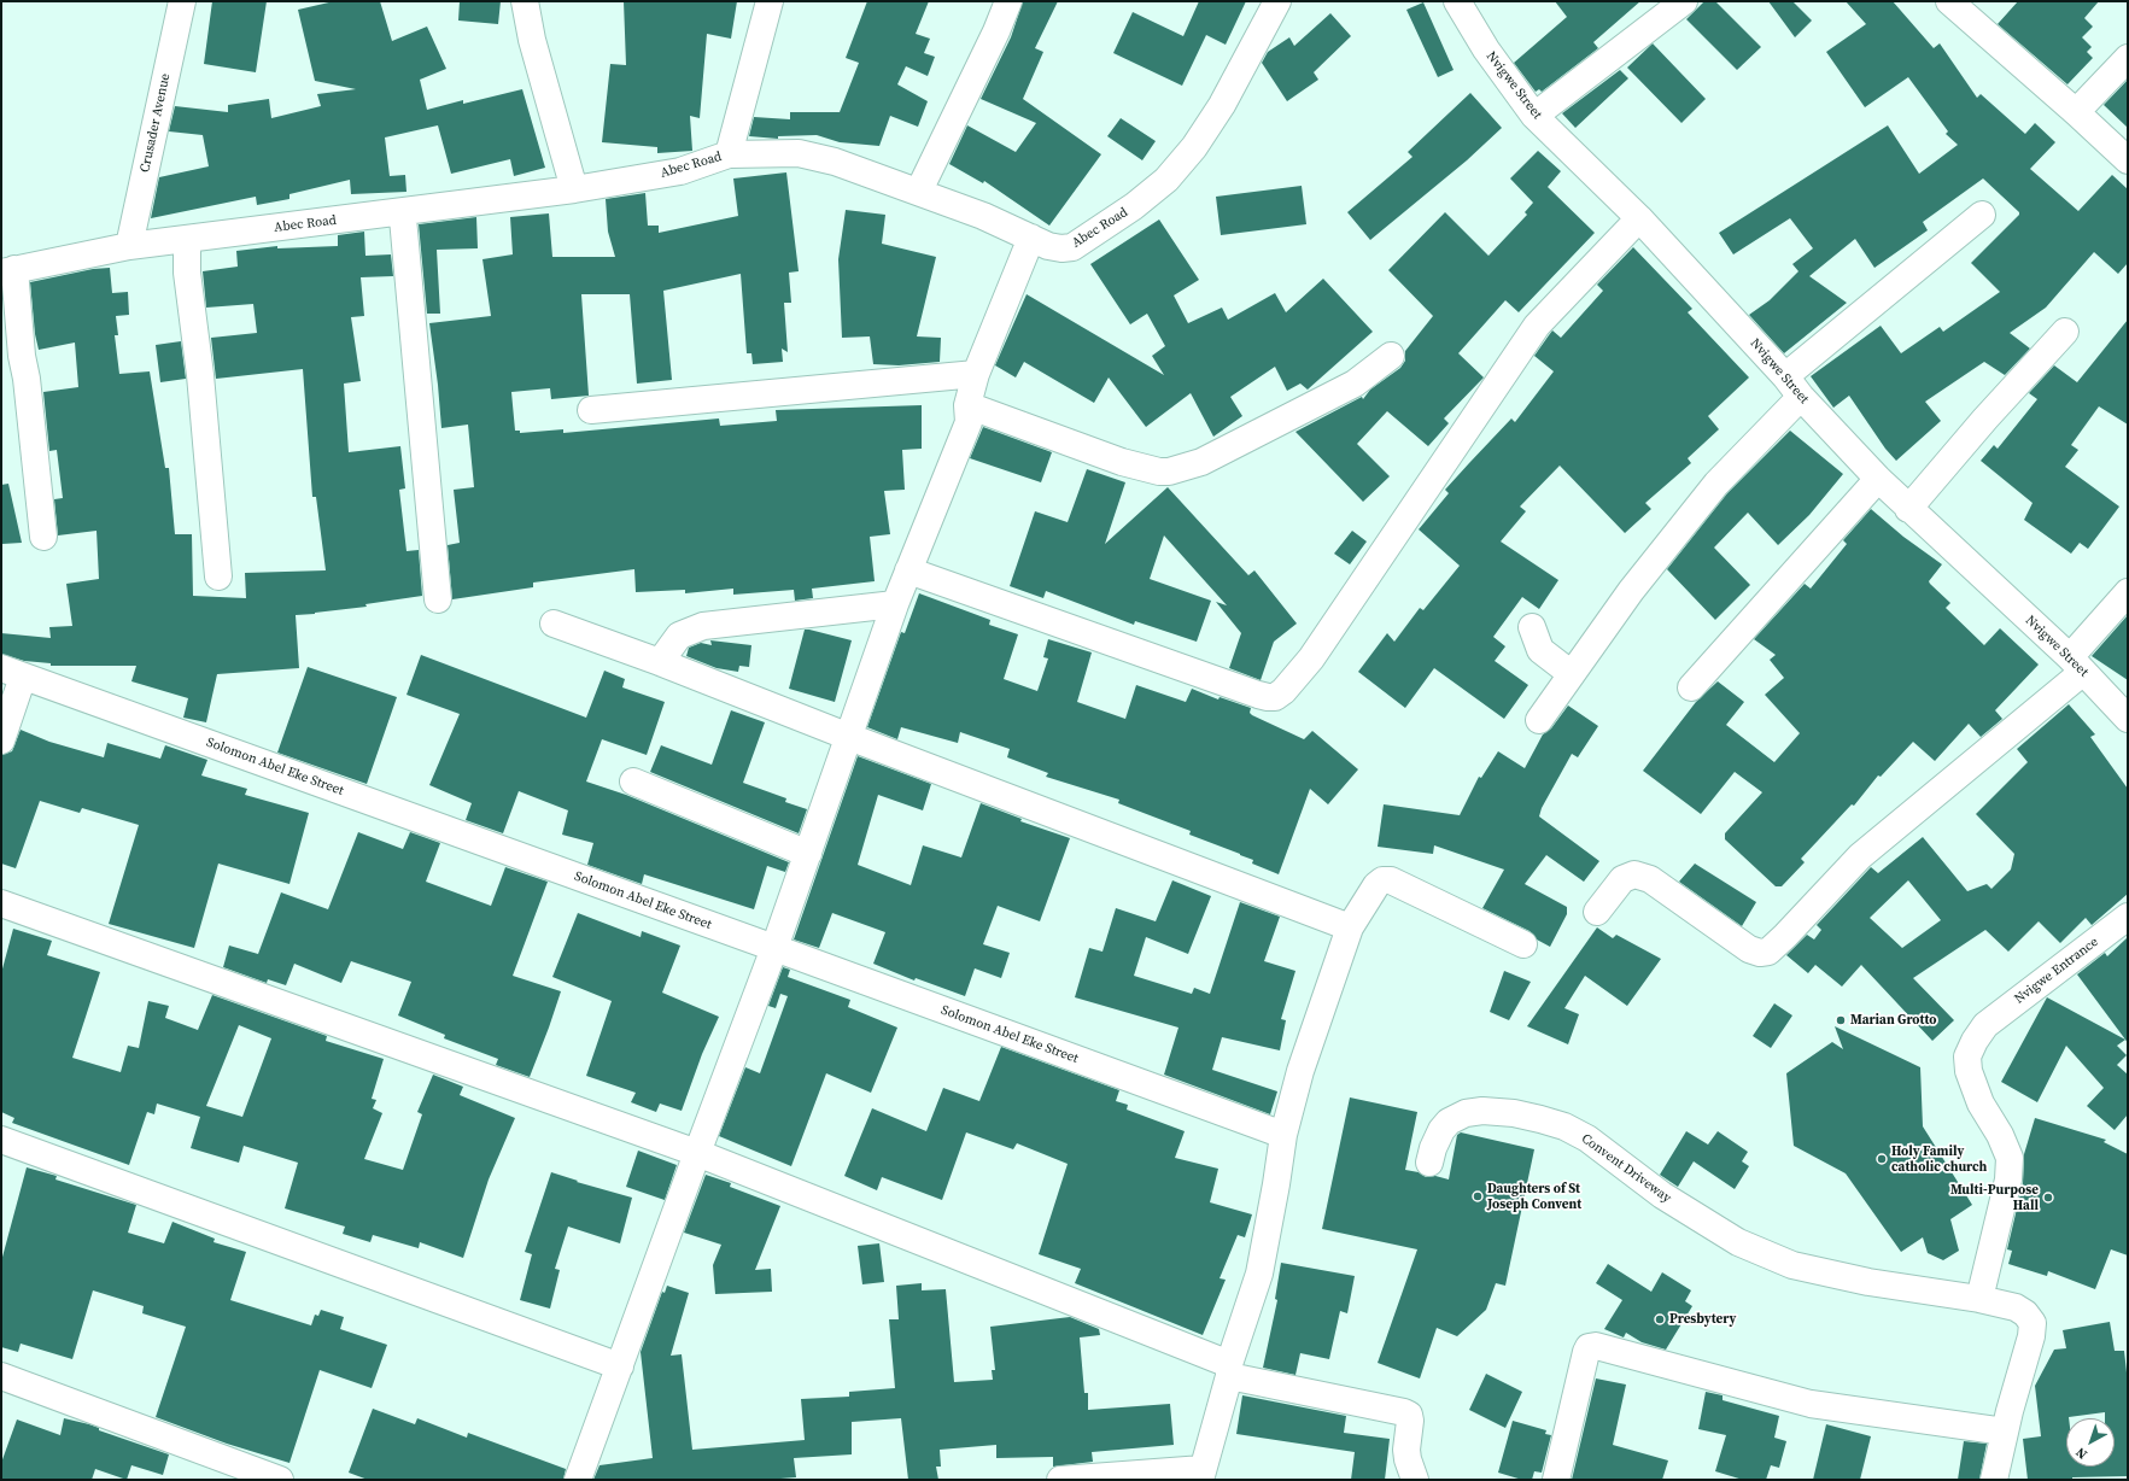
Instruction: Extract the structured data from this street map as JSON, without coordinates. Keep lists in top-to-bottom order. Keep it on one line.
{"streets":{"street":["Nvigwe Street","Crusader Avenue","Abec Road","Solomon Abel Eke Street","Nvigwe Entrance","Convent Driveway"]},"crossings":[["Crusader Avenue","Abec Road"],["Nvigwe Entrance","Convent Driveway"]],"places":["Marian Grotto","Holy Family catholic church","Daughters of St Joseph Convent","Multi-Purpose Hall","Presbytery"],"north":"bottom left"}
